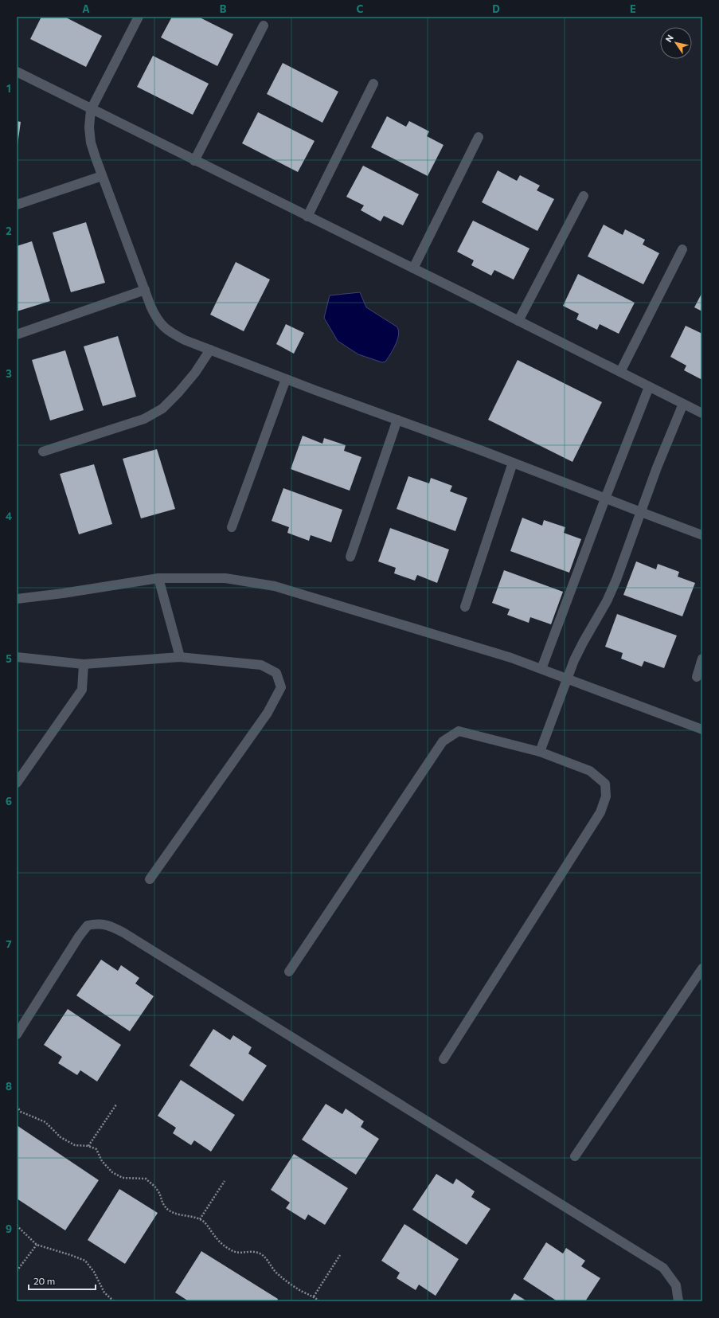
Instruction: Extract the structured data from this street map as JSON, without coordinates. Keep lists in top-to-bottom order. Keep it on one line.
{"scale_bar":"20 m","north":"top left","grid":{"columns":["A","B","C","D","E"],"rows":["1","2","3","4","5","6","7","8","9"]}}
